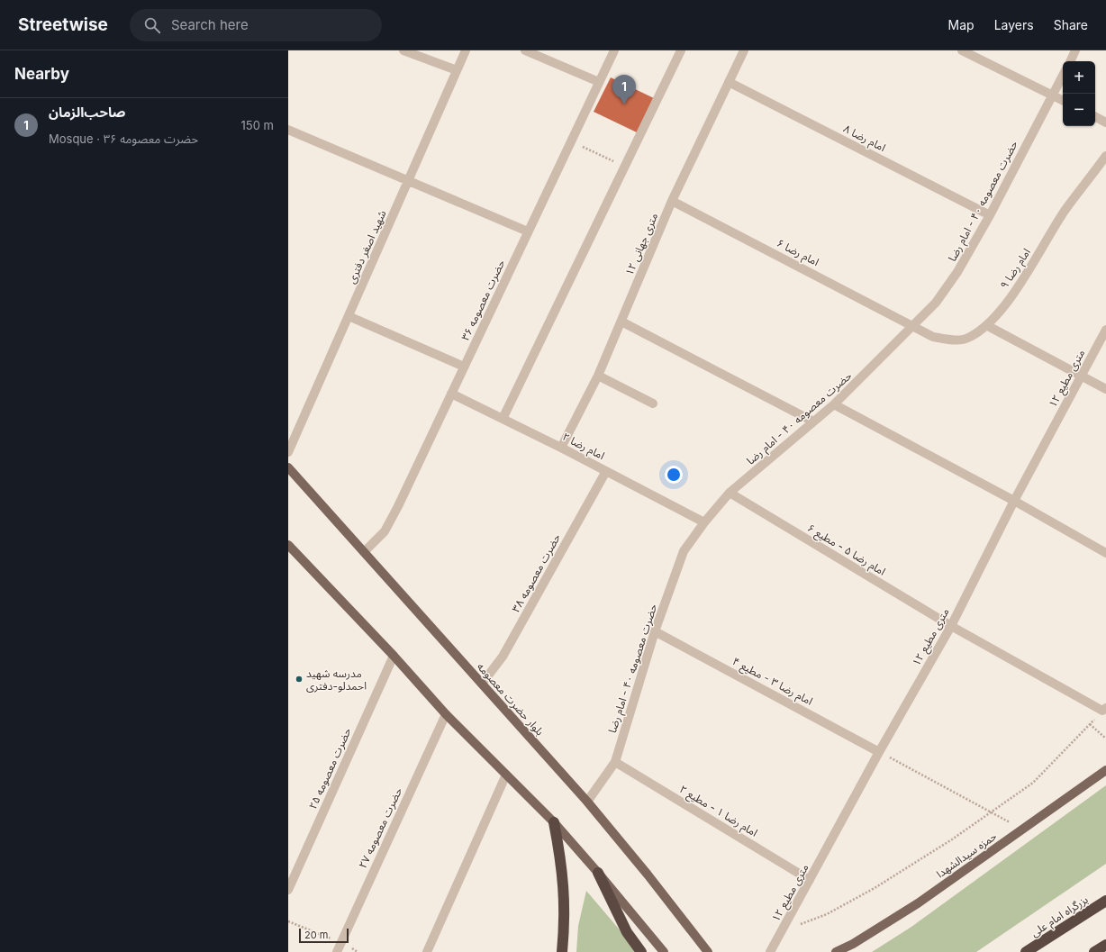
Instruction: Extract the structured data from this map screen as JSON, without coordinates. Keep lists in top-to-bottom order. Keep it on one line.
{"streets":{"highway":["بزرگراه امام علی"],"main road":["بلوار حضرت معصومه","حمزه سیدالشهدا"],"street":["امام رضا ۸","حضرت معصومه ۴۰ - امام رضا","۱۲ متری جهانی","شهید اصغر دفتری","امام رضا ۶","امام رضا ۹","حضرت معصومه ۳۶","۱۲ متری مطیع","امام رضا ۲","امام رضا ۵ - مطیع ۶","حضرت معصومه ۳۸","امام رضا ۳ - مطیع ۴","حضرت معصومه ۲۵","امام رضا ۱ - مطیع ۲","حضرت معصومه ۲۷"]},"crossings":[["امام رضا ۸","حضرت معصومه ۴۰ - امام رضا"],["امام رضا ۸","۱۲ متری جهانی"],["حضرت معصومه ۴۰ - امام رضا","امام رضا ۶"],["حضرت معصومه ۴۰ - امام رضا","امام رضا ۹"],["حضرت معصومه ۴۰ - امام رضا","امام رضا ۲"],["حضرت معصومه ۴۰ - امام رضا","امام رضا ۵ - مطیع ۶"],["حضرت معصومه ۴۰ - امام رضا","امام رضا ۳ - مطیع ۴"],["حضرت معصومه ۴۰ - امام رضا","بلوار حضرت معصومه"],["حضرت معصومه ۴۰ - امام رضا","امام رضا ۱ - مطیع ۲"],["۱۲ متری جهانی","امام رضا ۶"],["۱۲ متری جهانی","امام رضا ۲"],["امام رضا ۶","امام رضا ۹"],["حضرت معصومه ۳۶","امام رضا ۲"],["حضرت معصومه ۳۶","بلوار حضرت معصومه"],["۱۲ متری مطیع","امام رضا ۵ - مطیع ۶"],["۱۲ متری مطیع","امام رضا ۳ - مطیع ۴"],["۱۲ متری مطیع","امام رضا ۱ - مطیع ۲"],["امام رضا ۲","حضرت معصومه ۳۸"],["حضرت معصومه ۳۸","بلوار حضرت معصومه"]],"places":["مدرسه شهید احمدلو-دفتری"],"scale_bar":"20 m","page":{"header":"Streetwise","search":"Search here","nav":["Map","Layers","Share"],"heading":"Nearby","map_buttons":["+","−"],"pins":"1","list":[{"mark":"1","name":"صاحب‌الزمان","note":"Mosque · حضرت معصومه ۳۶","value":"150 m"}],"scale":"20 m"}}
